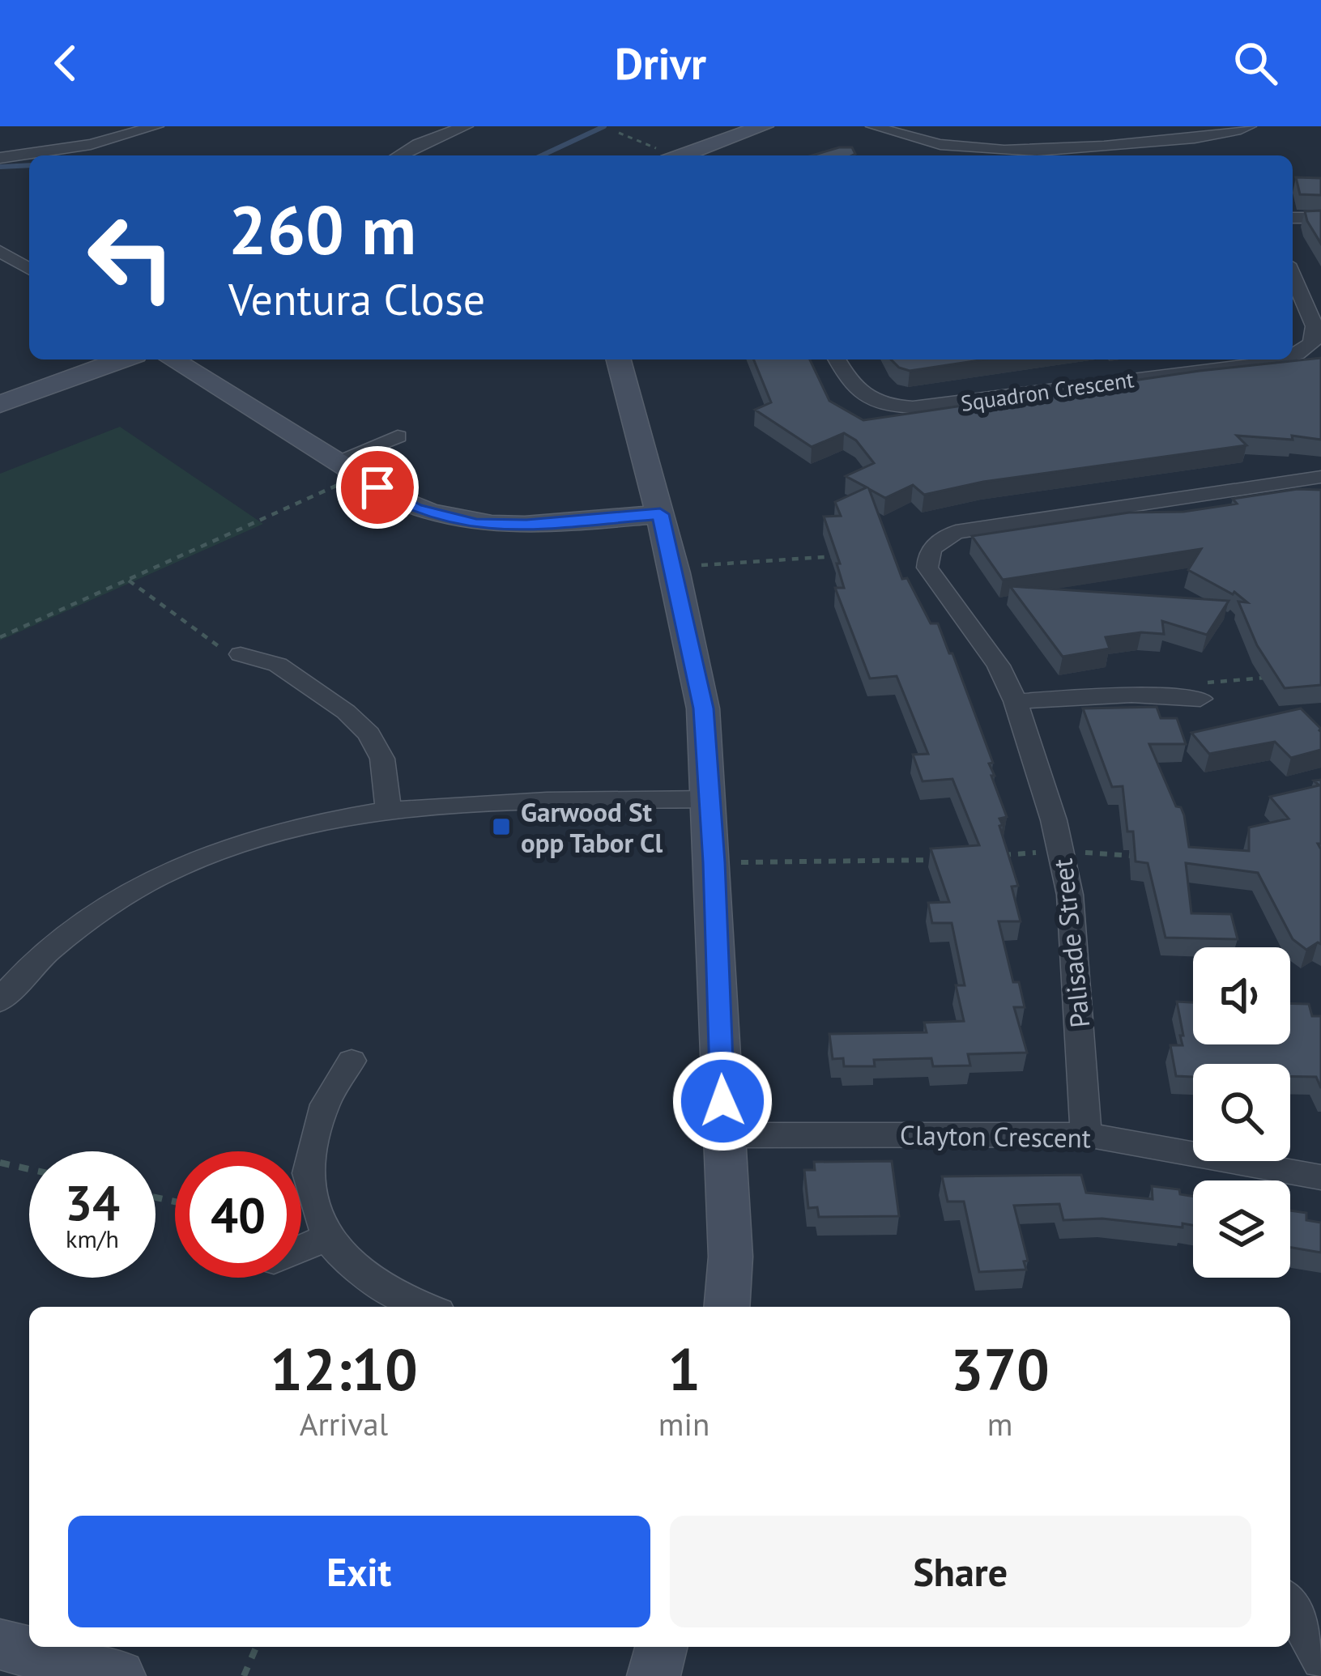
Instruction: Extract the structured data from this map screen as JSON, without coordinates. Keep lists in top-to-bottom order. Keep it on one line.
{"streets":{"street":["Squadron Crescent","Palisade Street","Clayton Crescent"]},"crossings":[["Palisade Street","Clayton Crescent"]],"places":{"transit":["Garwood St opp Tabor Cl"]},"page":{"header":"Drivr","turn":["260 m","Ventura Close"],"speed":"34 km/h","limit":"40","eta":["12:10","Arrival","1","min","370","m"],"buttons":["Exit","Share"]}}
